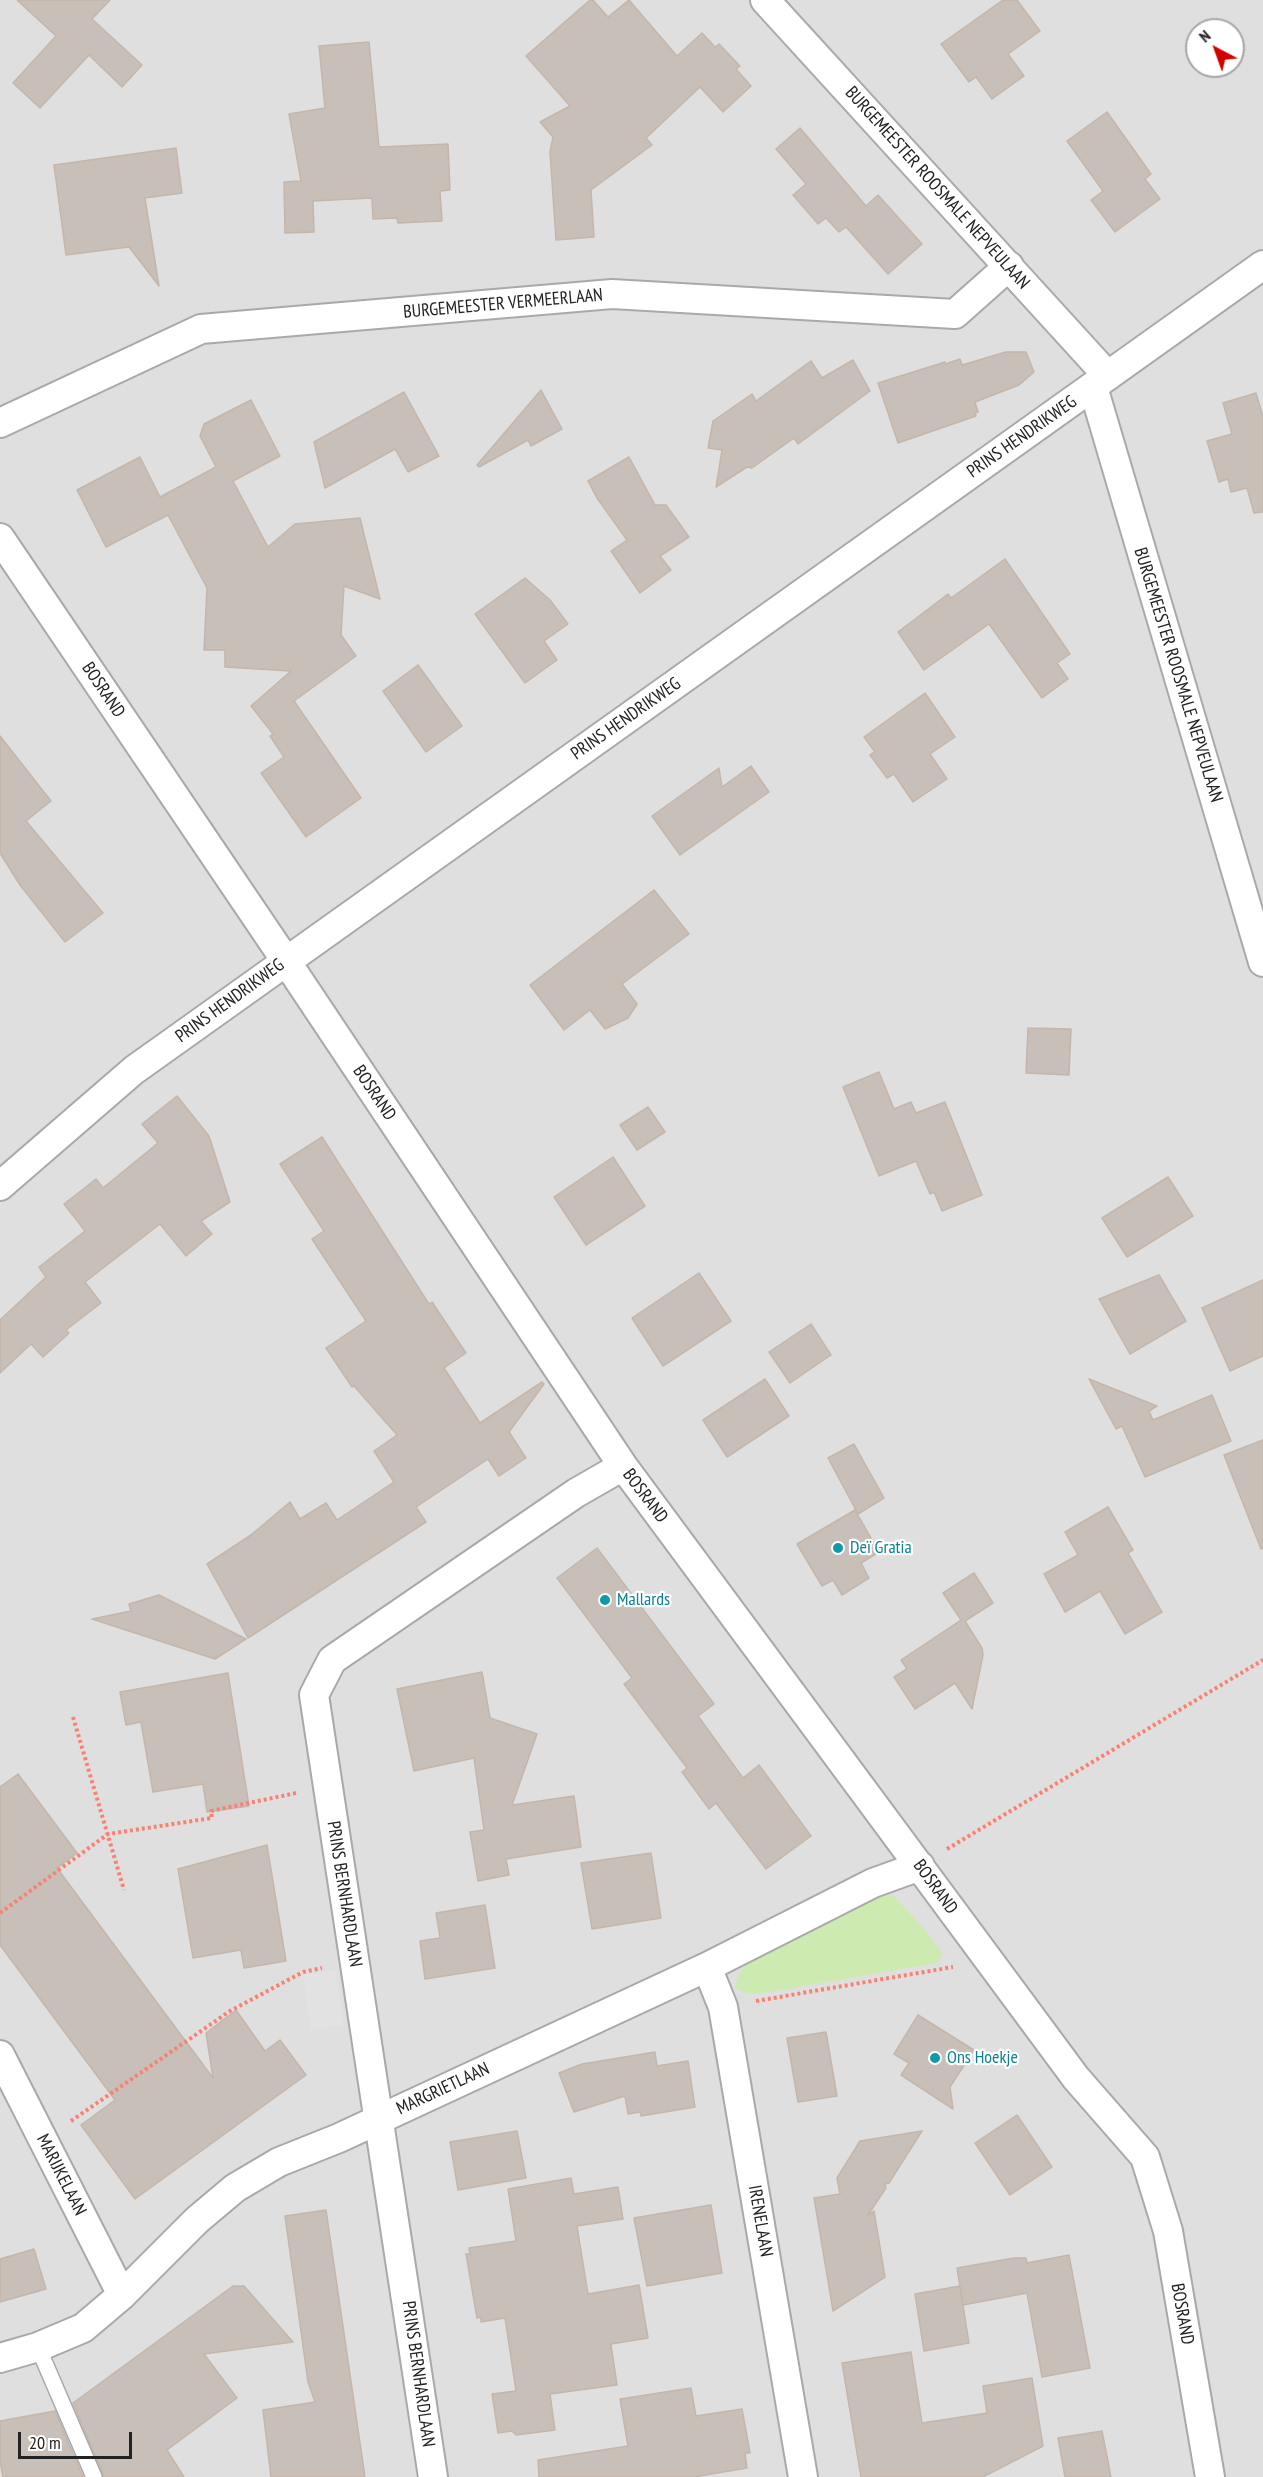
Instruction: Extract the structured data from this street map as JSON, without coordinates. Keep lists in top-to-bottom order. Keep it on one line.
{"streets":{"street":["BURGEMEESTER ROOSMALE NEPVEULAAN","BURGEMEESTER VERMEERLAAN","PRINS HENDRIKWEG","BOSRAND","PRINS BERNHARDLAAN","MARGRIETLAAN","MARIJKELAAN","IRENELAAN"]},"crossings":[["BURGEMEESTER ROOSMALE NEPVEULAAN","BURGEMEESTER VERMEERLAAN"],["BURGEMEESTER ROOSMALE NEPVEULAAN","PRINS HENDRIKWEG"],["PRINS HENDRIKWEG","BOSRAND"],["BOSRAND","PRINS BERNHARDLAAN"],["BOSRAND","MARGRIETLAAN"],["PRINS BERNHARDLAAN","MARGRIETLAAN"],["MARGRIETLAAN","MARIJKELAAN"],["MARGRIETLAAN","IRENELAAN"]],"places":["Deï Gratia","Mallards","Ons Hoekje"],"scale_bar":"20 m","north":"top left"}
